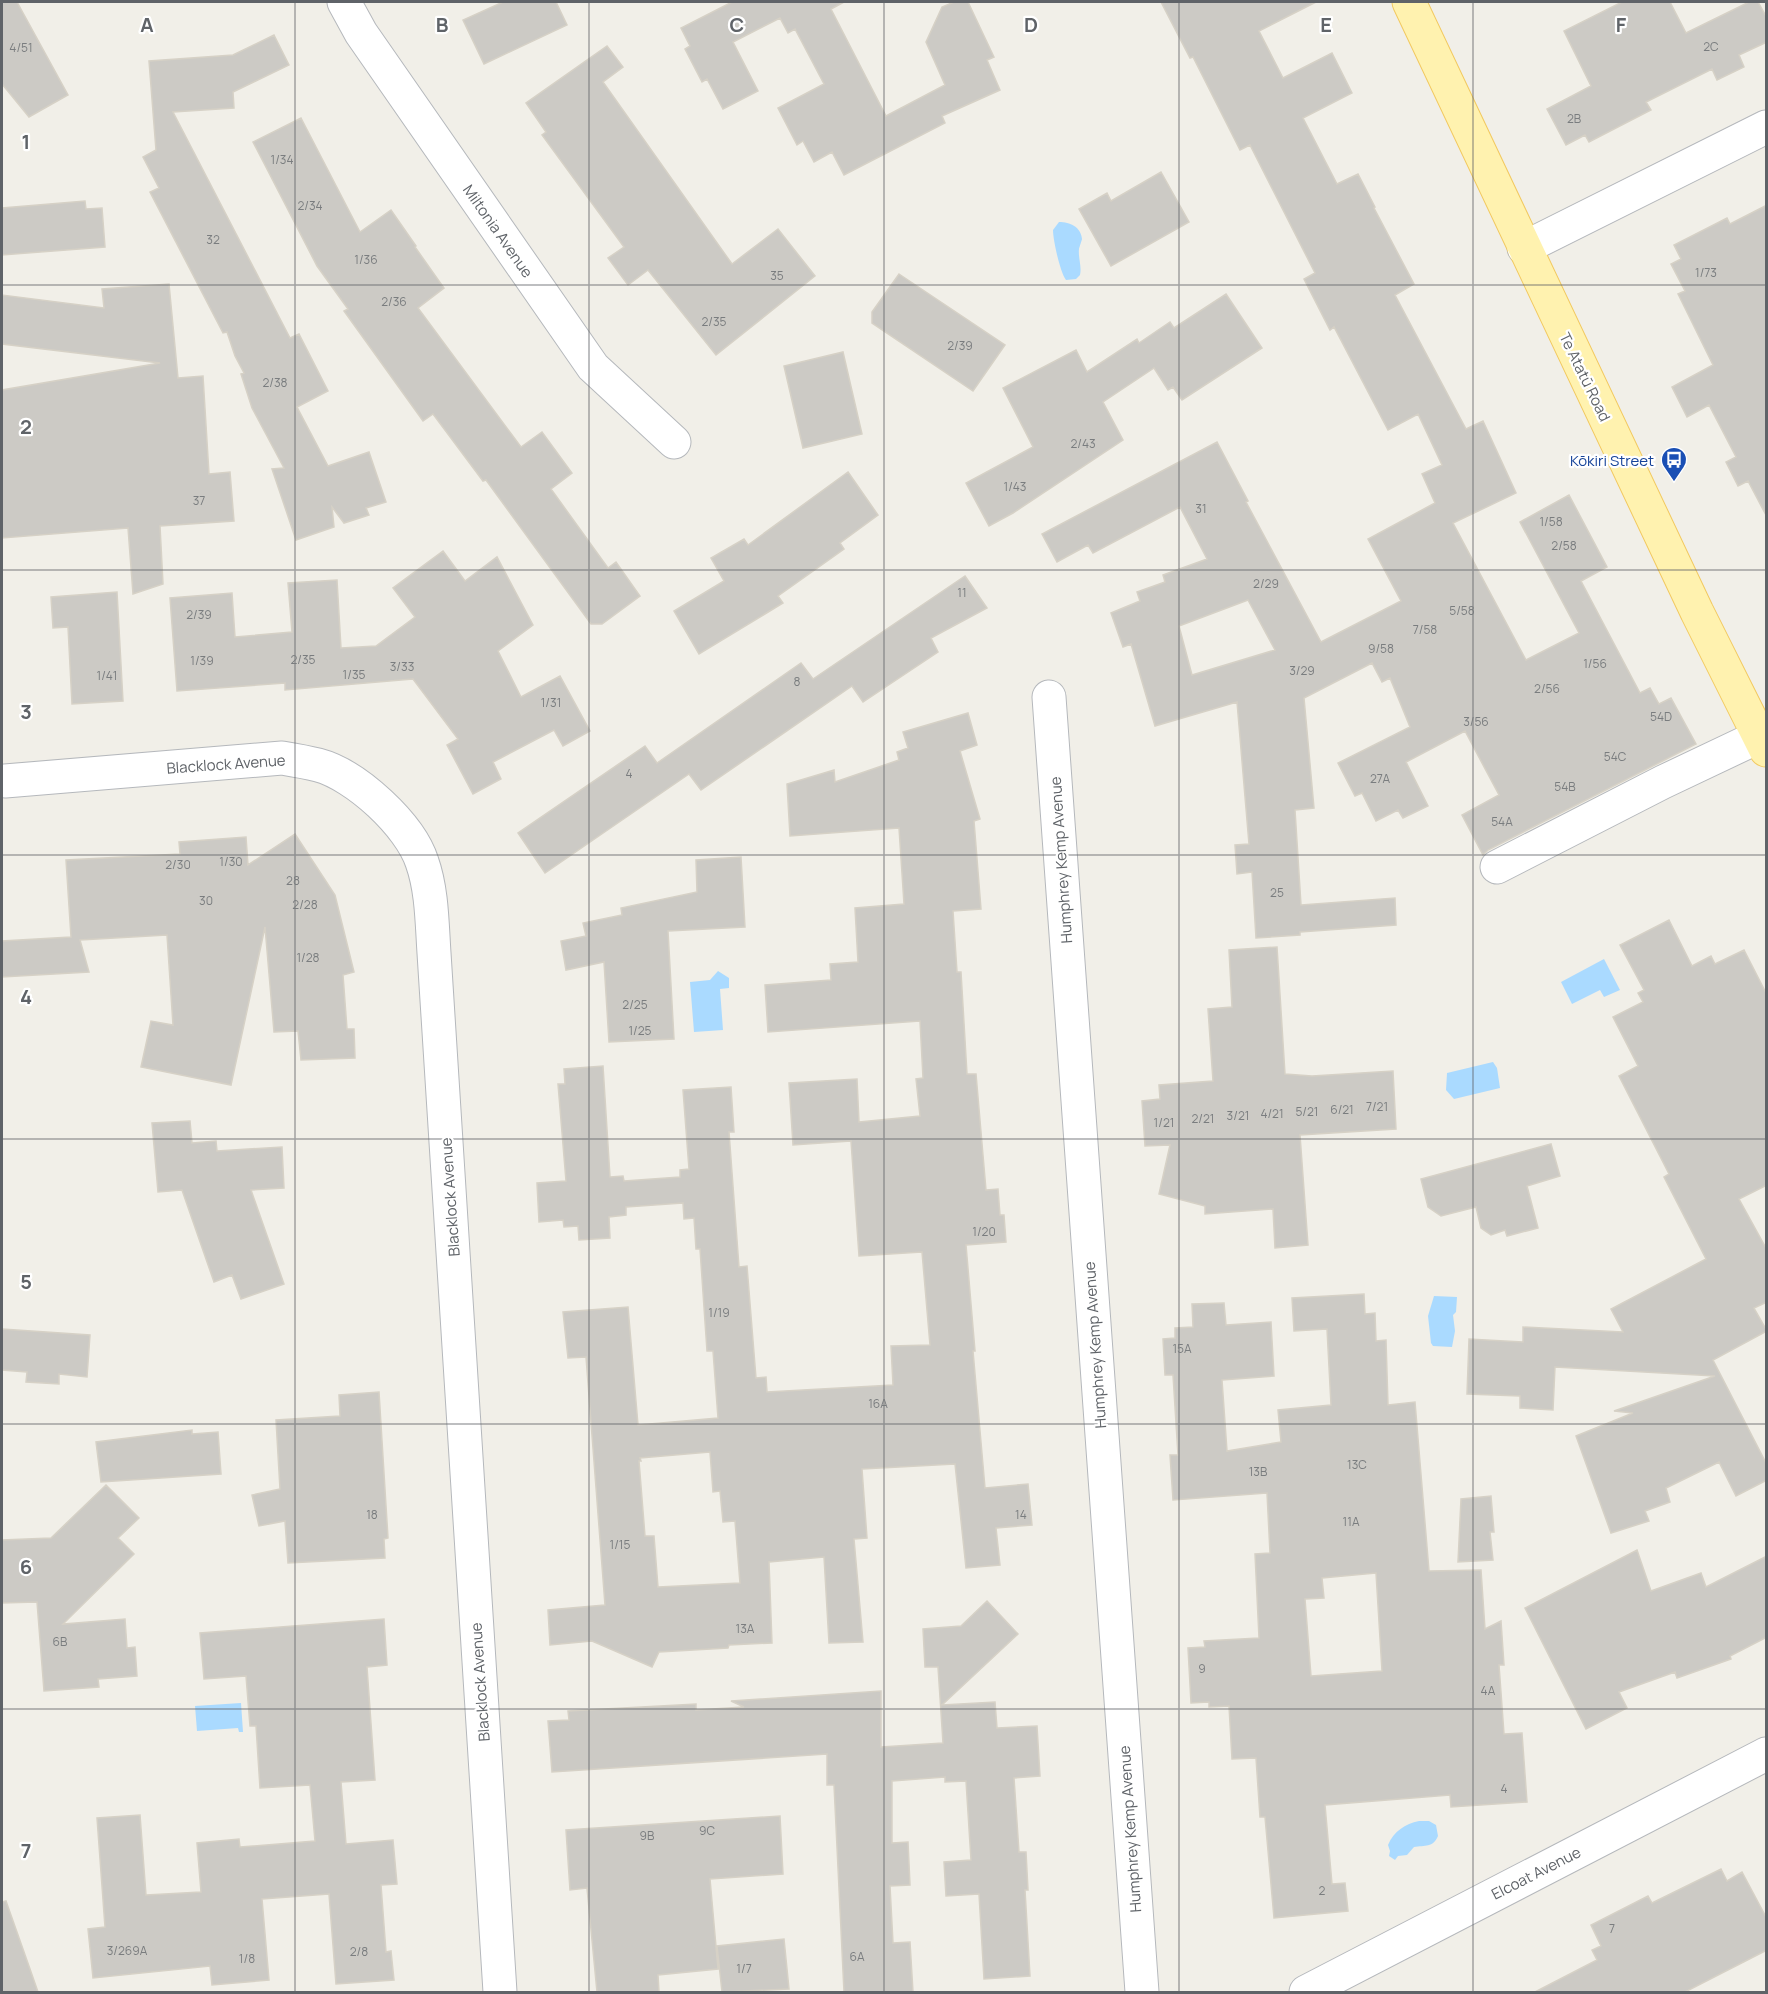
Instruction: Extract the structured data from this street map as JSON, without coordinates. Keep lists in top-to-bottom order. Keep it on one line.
{"streets":{"main road":["Te Atatū Road"],"street":["Miltonia Avenue","Blacklock Avenue","Humphrey Kemp Avenue","Elcoat Avenue"]},"places":{"bus stop":["Kōkiri Street"]},"house_numbers":["2C","4/51","2B","1/34","2/34","32","1/36","1/73","35","2/36","2/35","2/39","2/38","2/43","1/43","37","31","1/58","2/58","2/29","11","5/58","2/39","7/58","9/58","2/35","1/39","1/56","3/33","3/29","1/35","1/41","8","2/56","1/31","54D","3/56","54C","4","27A","54B","54A","1/30","2/30","28","25","30","2/28","1/28","2/25","1/25","7/21","6/21","5/21","4/21","3/21","2/21","1/21","1/20","1/19","15A","16A","13C","13B","18","14","11A","1/15","13A","6B","9","4A","4","9C","9B","2","7","3/269A","2/8","6A","1/8","1/7"],"grid":{"columns":["A","B","C","D","E","F"],"rows":["1","2","3","4","5","6","7"]}}
